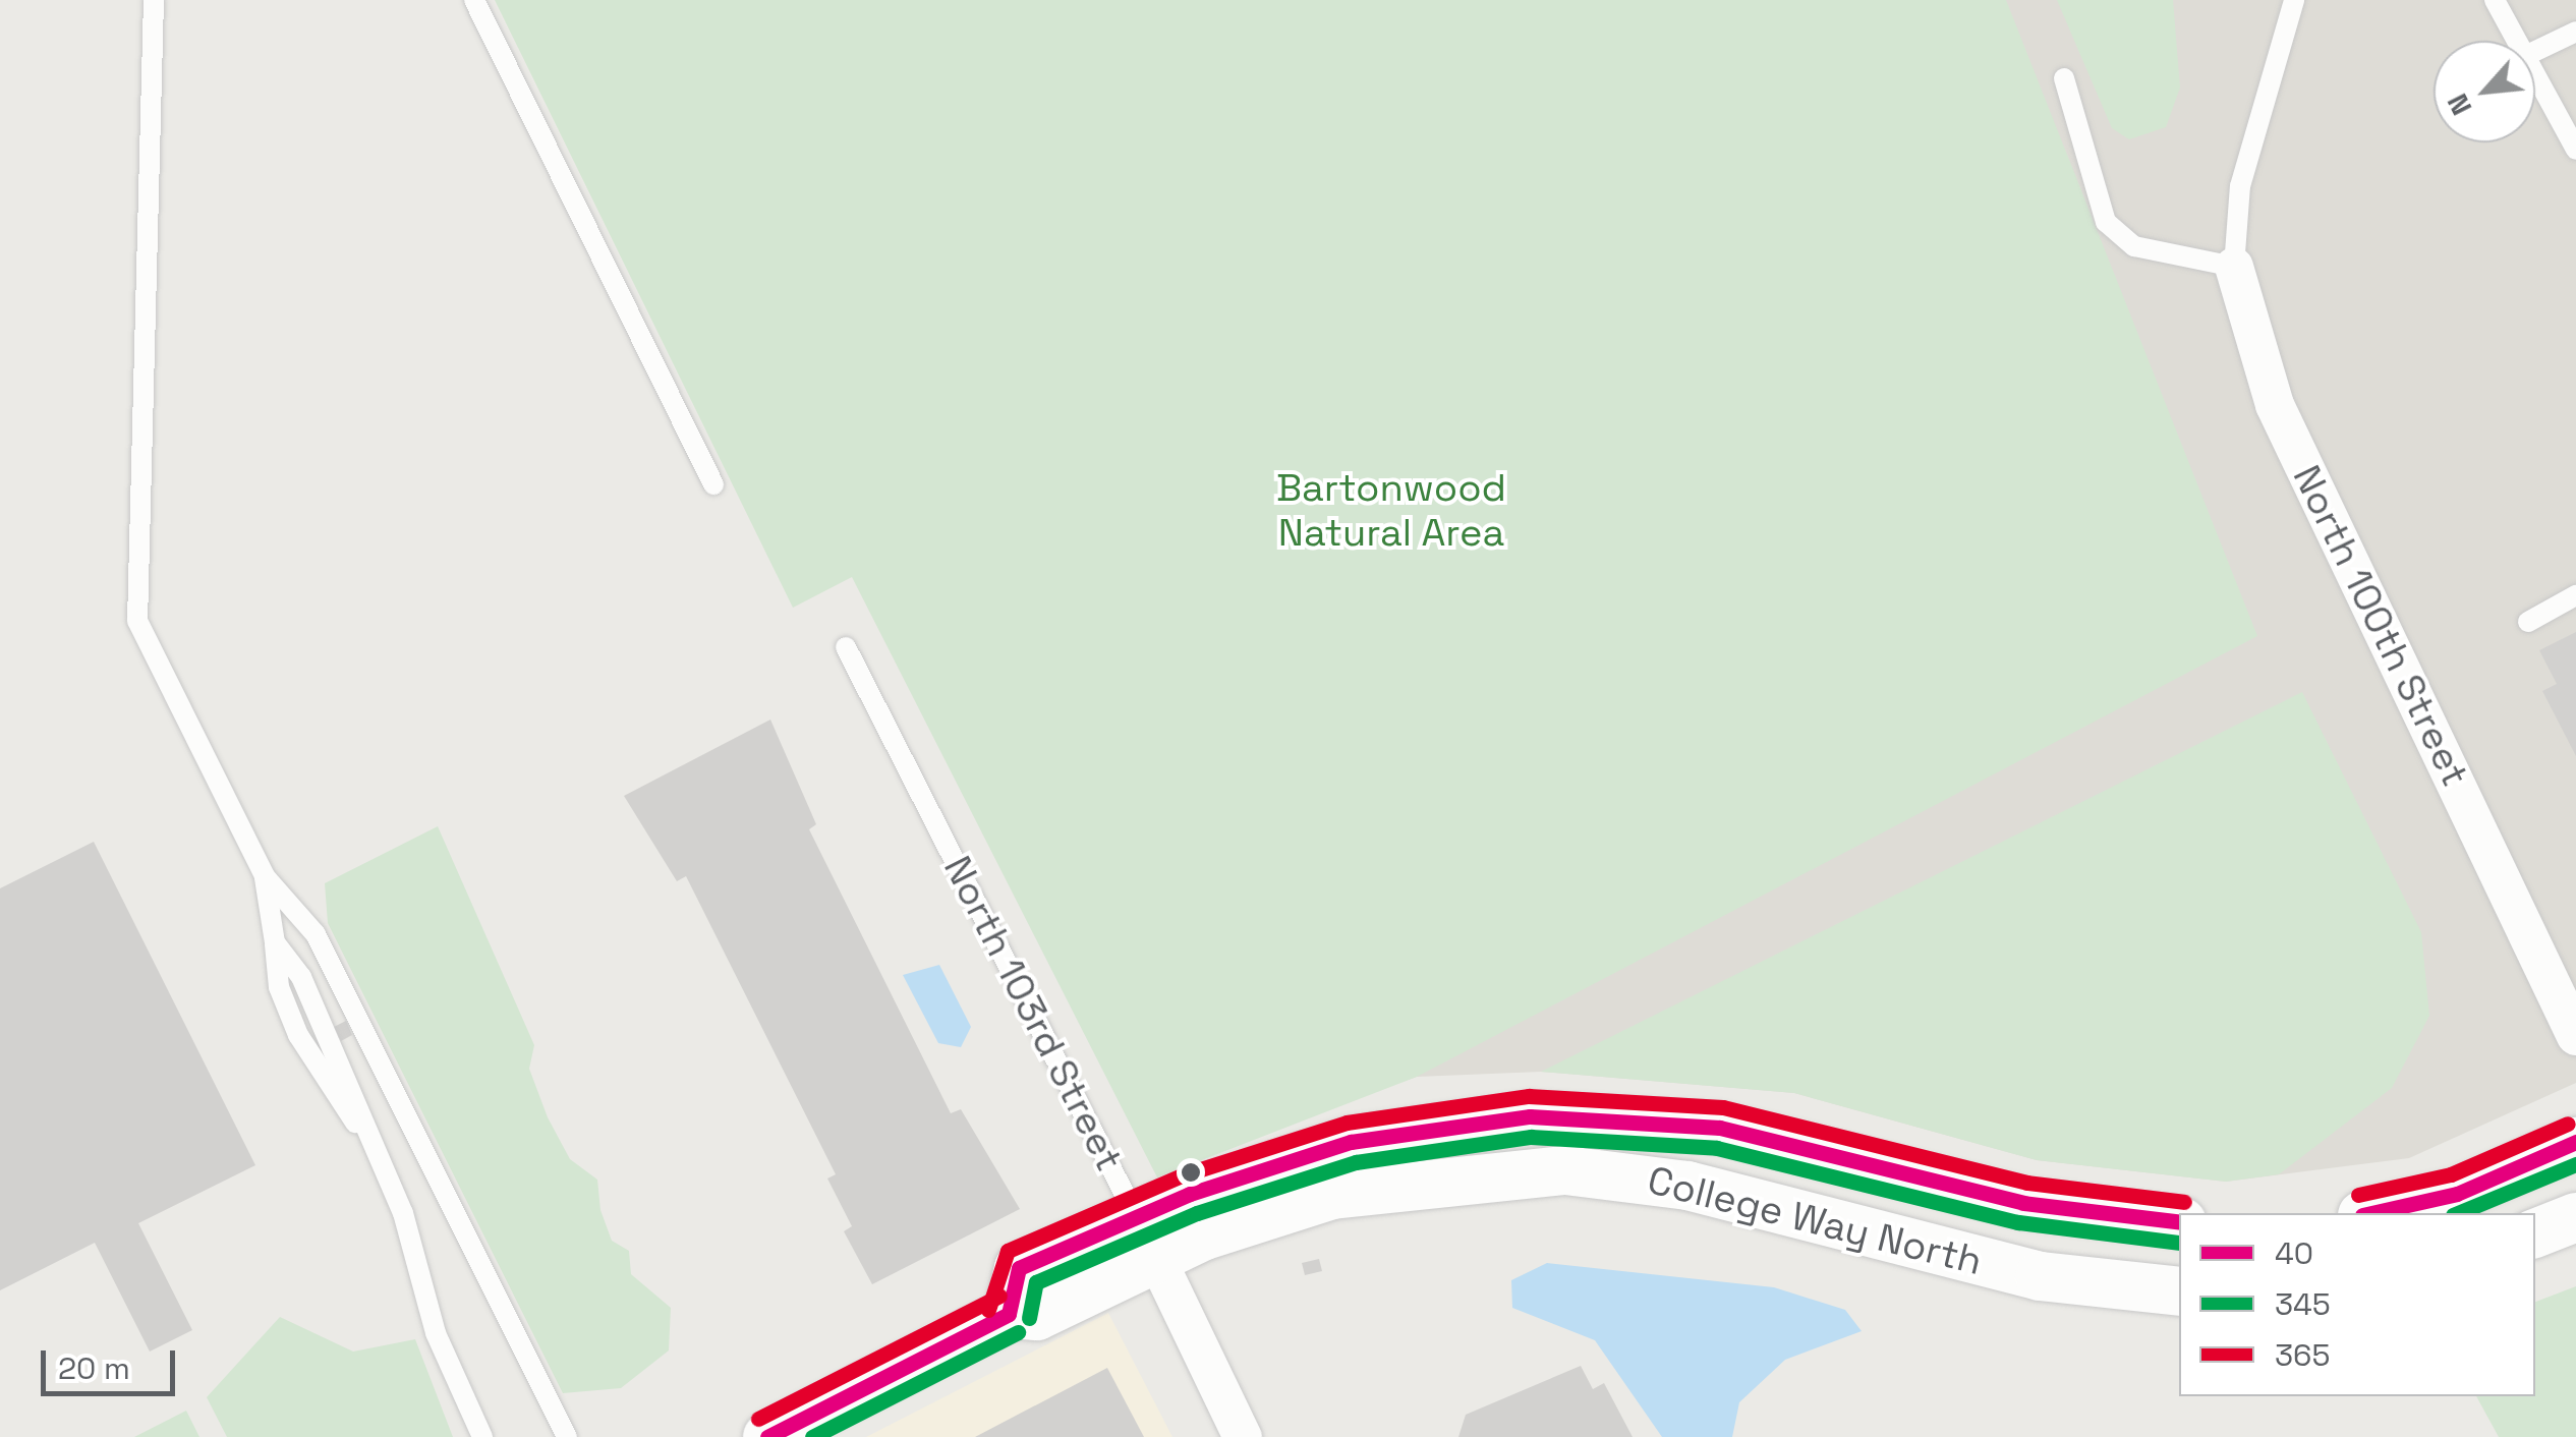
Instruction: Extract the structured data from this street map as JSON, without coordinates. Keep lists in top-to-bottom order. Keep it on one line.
{"streets":{"street":["North 100th Street","North 103rd Street","College Way North"]},"crossings":[["North 103rd Street","College Way North"]],"parks":["Bartonwood Natural Area"],"lines":["transit line 365","transit line 40","transit line 345"],"legend":["40","345","365"],"scale_bar":"20 m","north":"bottom left"}
